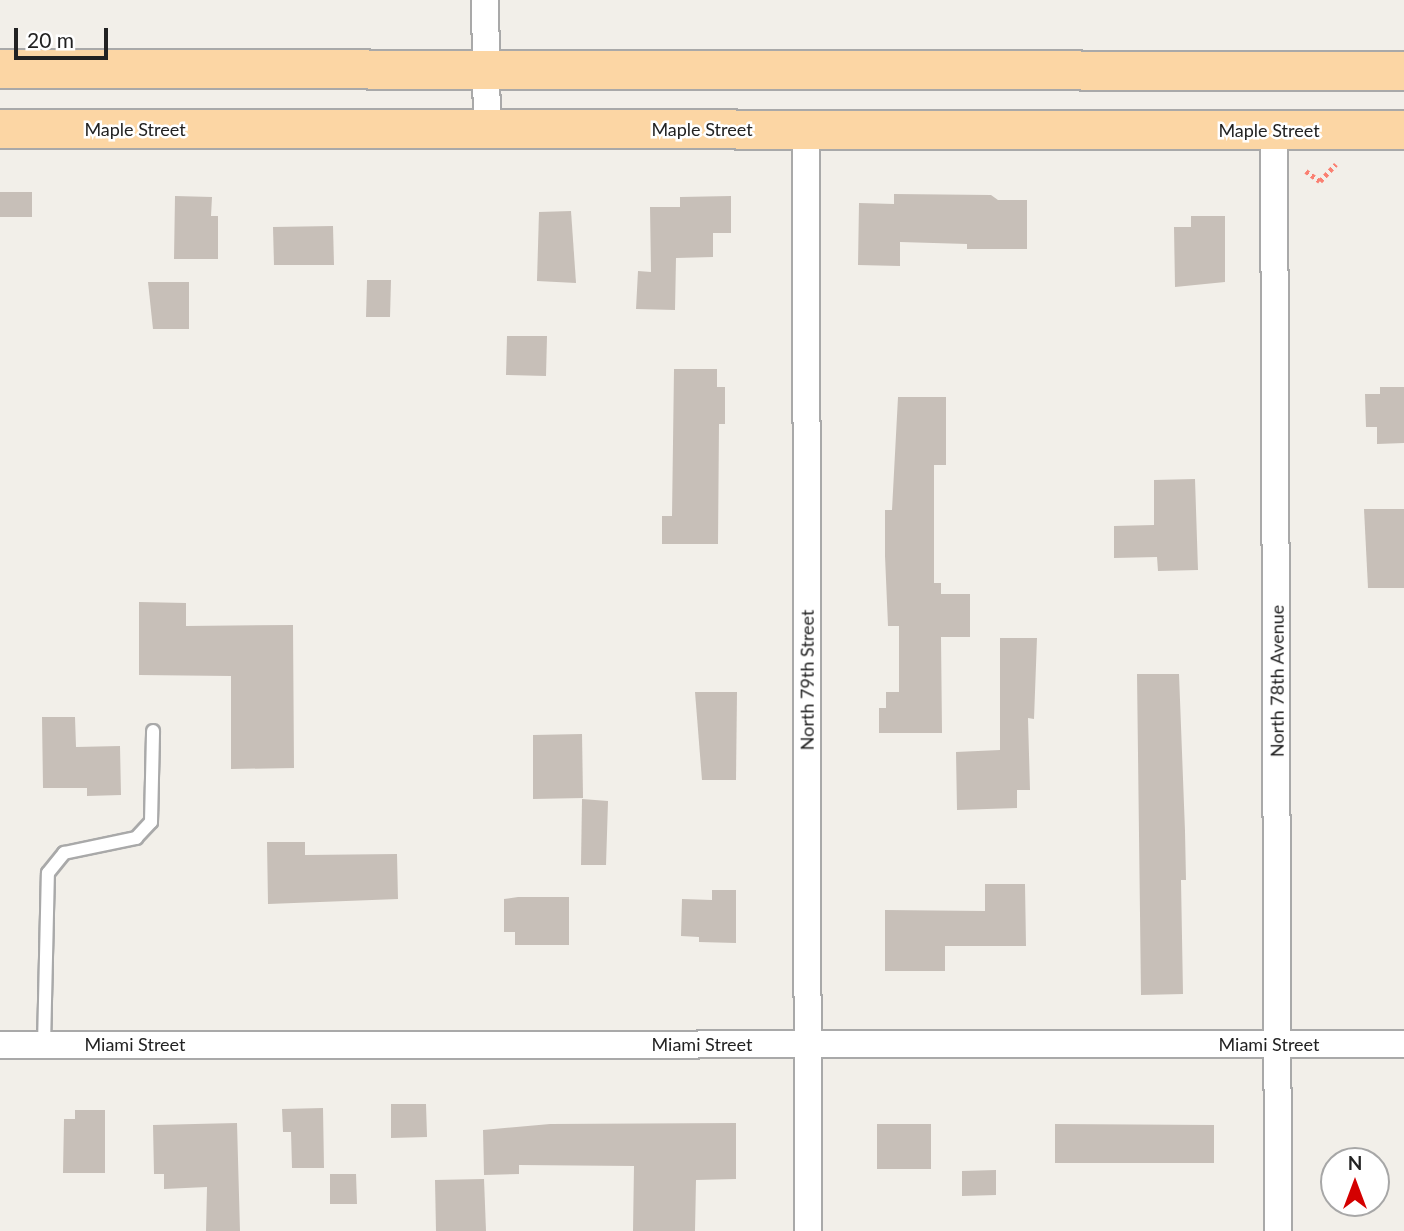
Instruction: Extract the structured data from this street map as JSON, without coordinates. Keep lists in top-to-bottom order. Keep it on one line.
{"streets":{"main road":["Maple Street"],"street":["North 79th Street","North 78th Avenue","Miami Street"]},"crossings":[["Maple Street","North 79th Street"],["Maple Street","North 78th Avenue"],["North 79th Street","Miami Street"],["North 78th Avenue","Miami Street"]],"scale_bar":"20 m","north":"top"}
